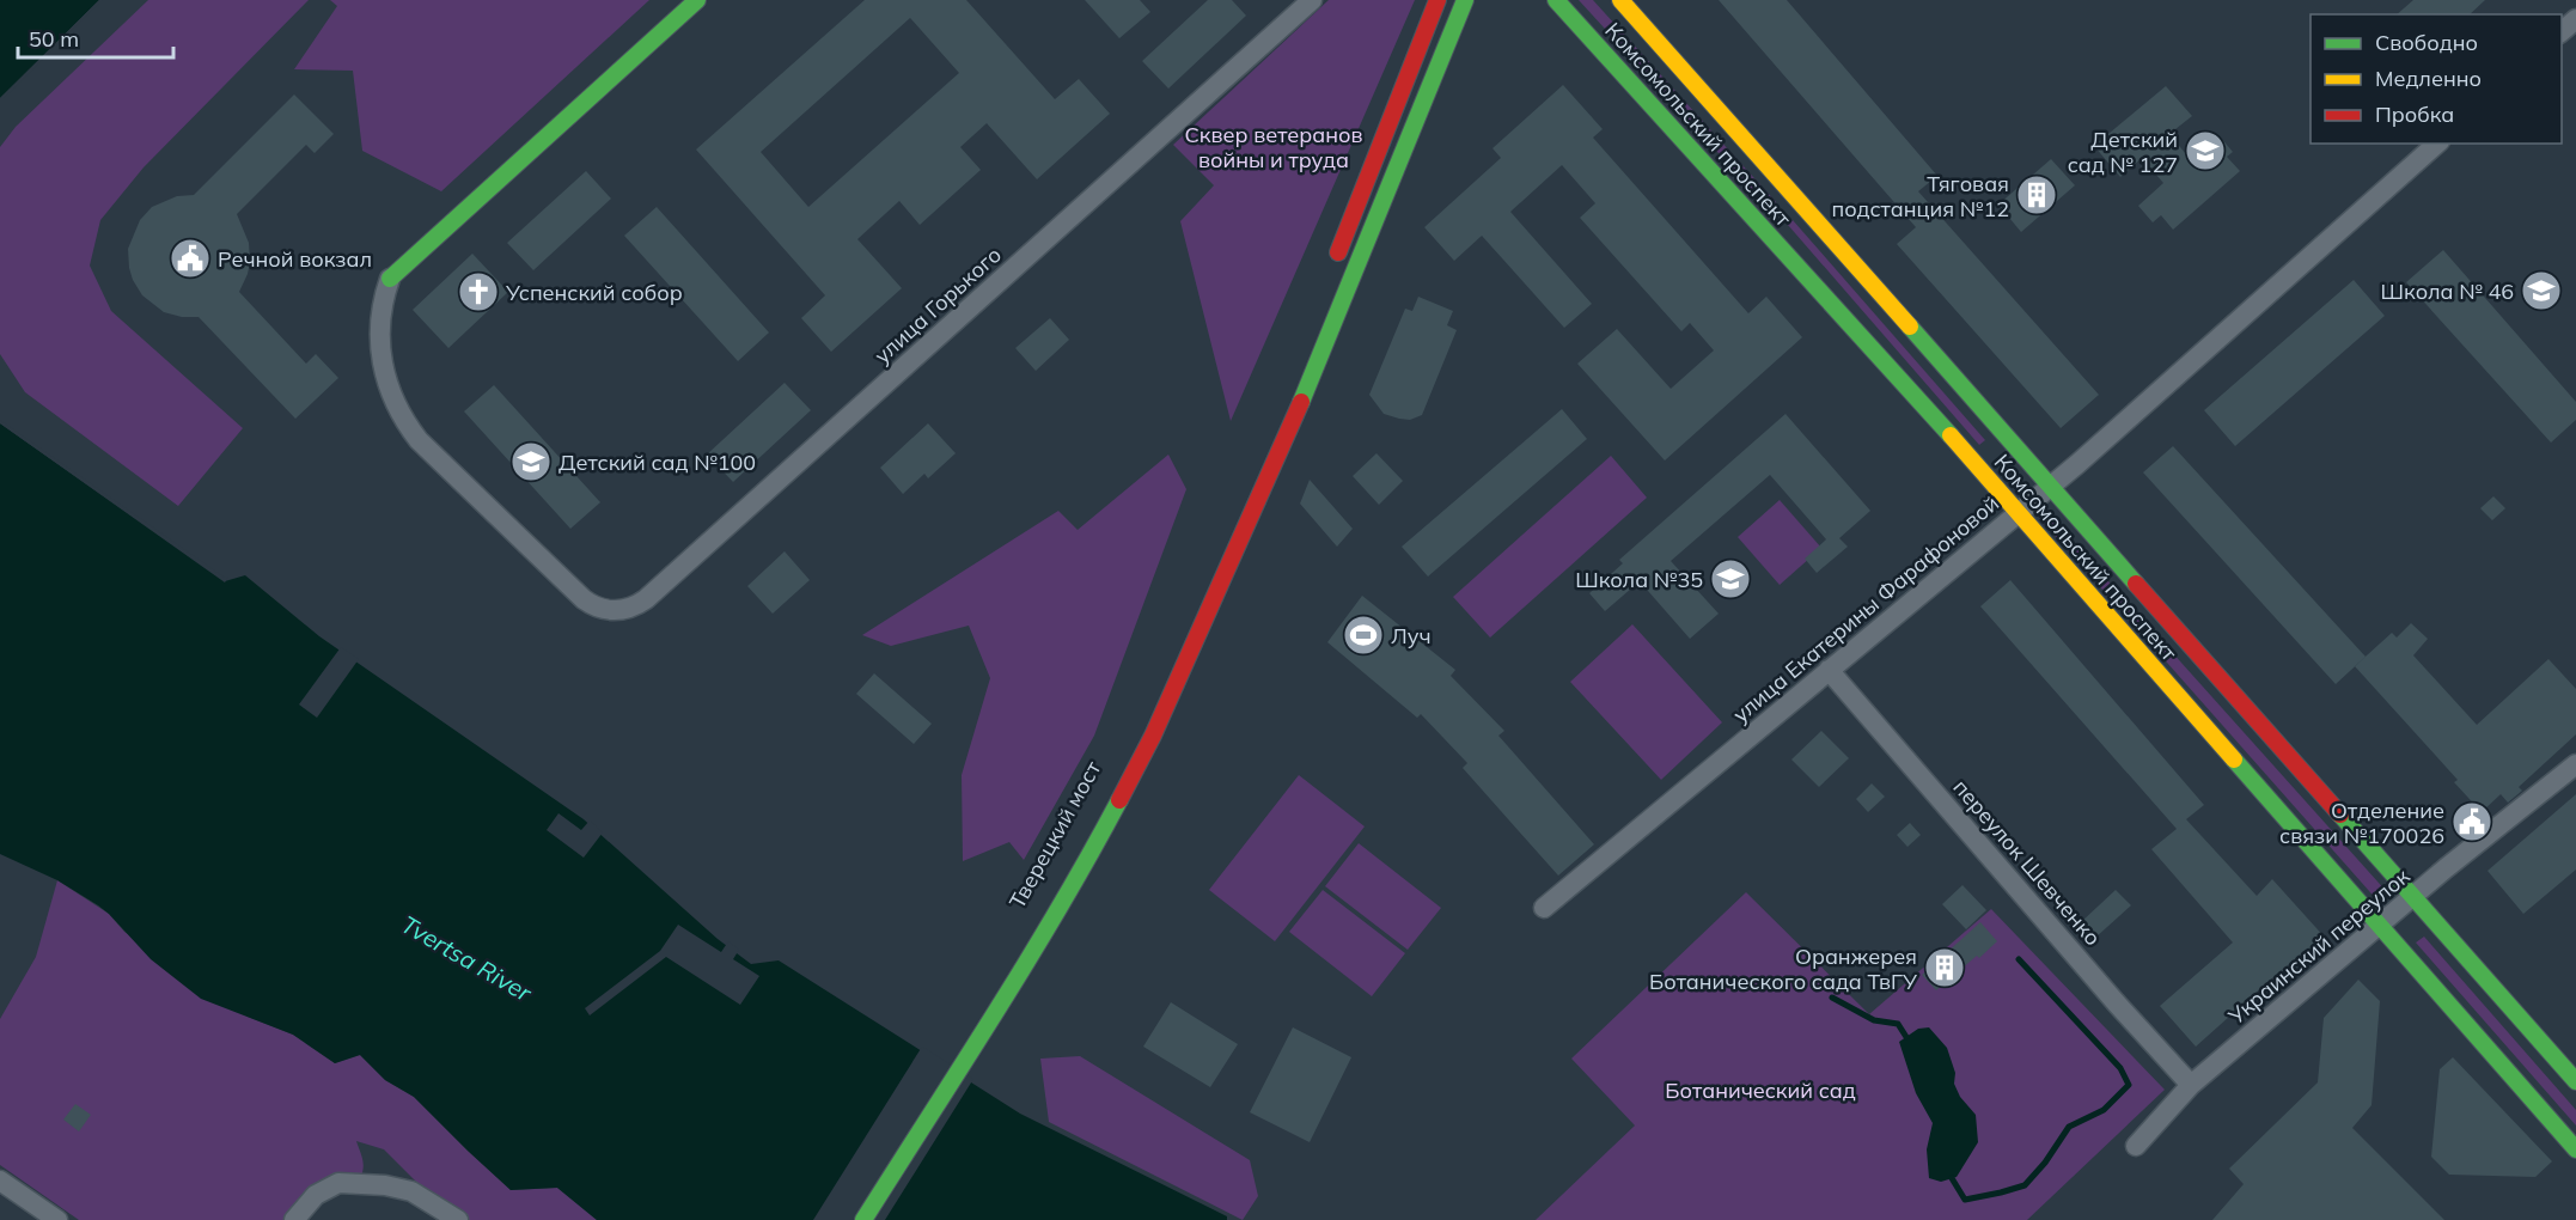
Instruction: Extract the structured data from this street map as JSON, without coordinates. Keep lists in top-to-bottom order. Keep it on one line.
{"streets":{"street":["Комсомольский проспект","улица Горького","улица Екатерины Фарафоновой","Тверецкий мост","переулок Шевченко","Украинский переулок"]},"crossings":[["Комсомольский проспект","улица Екатерины Фарафоновой"],["Комсомольский проспект","Украинский переулок"],["улица Екатерины Фарафоновой","переулок Шевченко"],["переулок Шевченко","Украинский переулок"]],"water":["Tvertsa River"],"parks":["Сквер ветеранов войны и труда","Ботанический сад"],"places":{"school or university":["Детский сад № 127","Школа № 46","Детский сад №100","Школа №35"],"building":["Тяговая подстанция №12","Оранжерея Ботанического сада ТвГУ"],"public building":["Речной вокзал","Отделение связи №170026"],"church":["Успенский собор"],"sports":["Луч"]},"legend":["Свободно","Медленно","Пробка"],"scale_bar":"50 m"}
